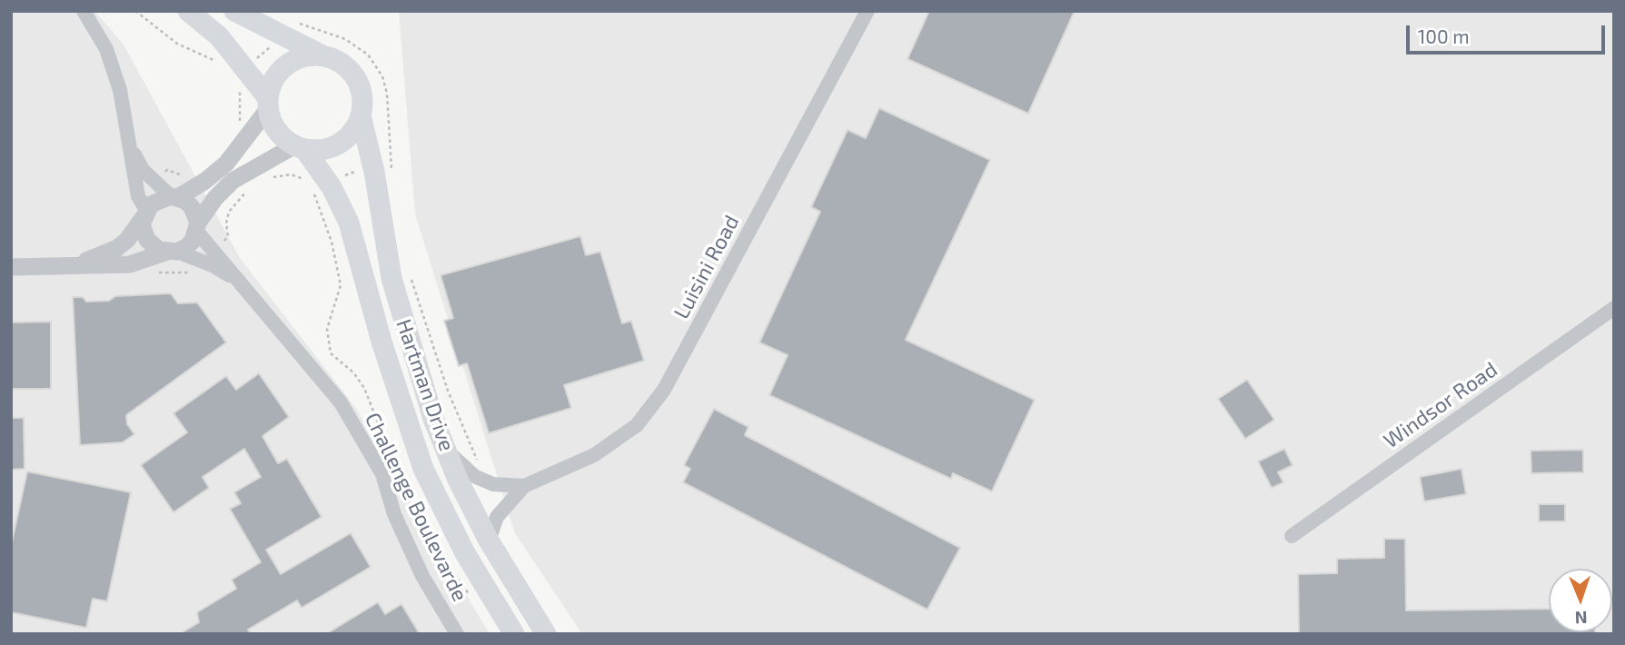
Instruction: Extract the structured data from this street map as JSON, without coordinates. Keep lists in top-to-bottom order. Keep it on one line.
{"streets":{"main road":["Hartman Drive"],"street":["Luisini Road","Windsor Road","Challenge Boulevarde"]},"crossings":[["Luisini Road","Hartman Drive"]],"scale_bar":"100 m","north":"bottom"}
